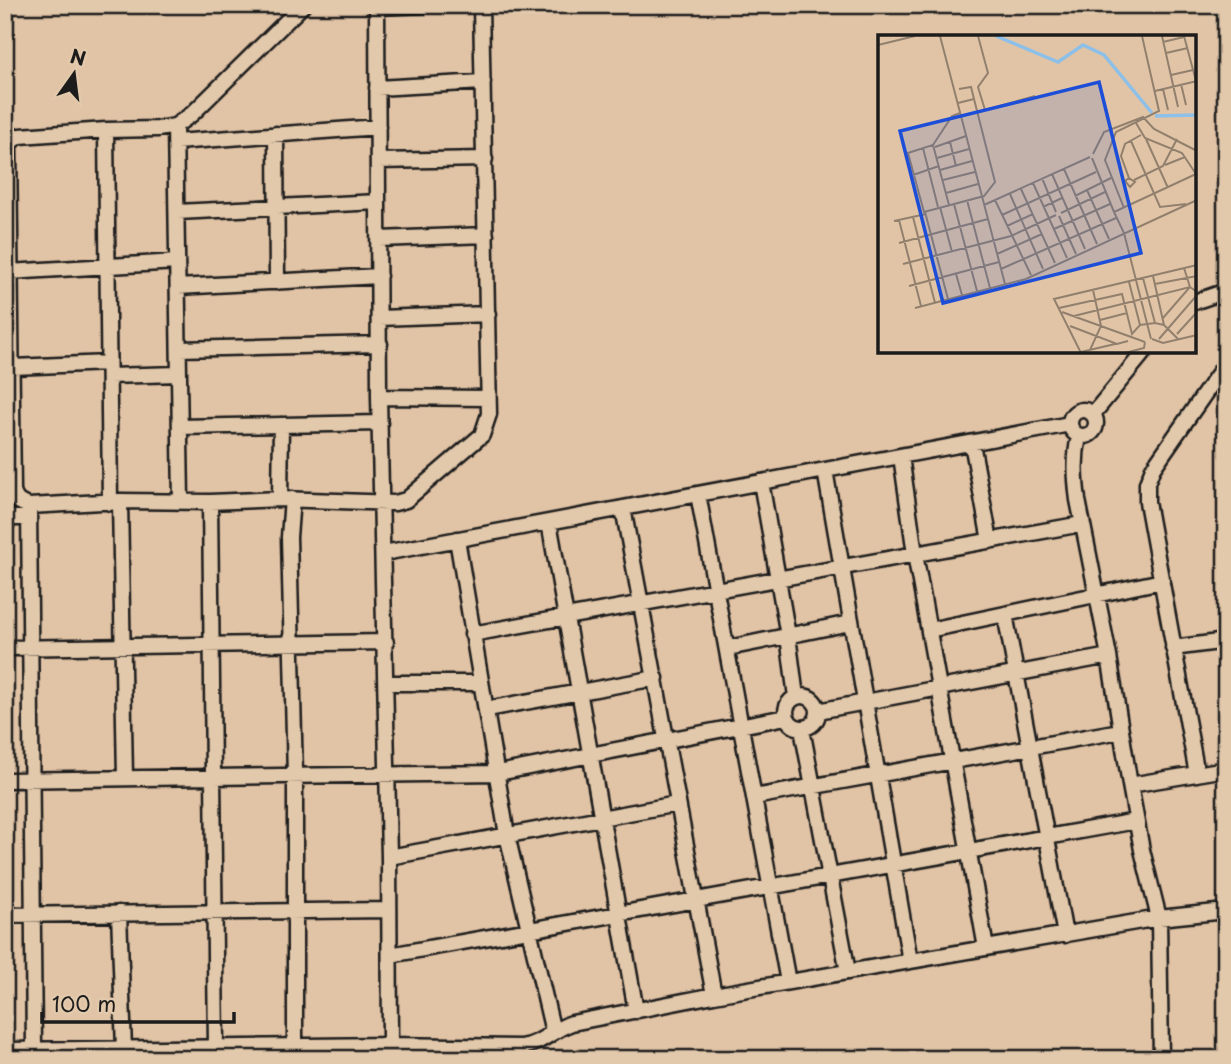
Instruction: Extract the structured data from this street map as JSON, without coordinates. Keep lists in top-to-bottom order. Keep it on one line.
{"scale_bar":"100 m","north":"top"}
